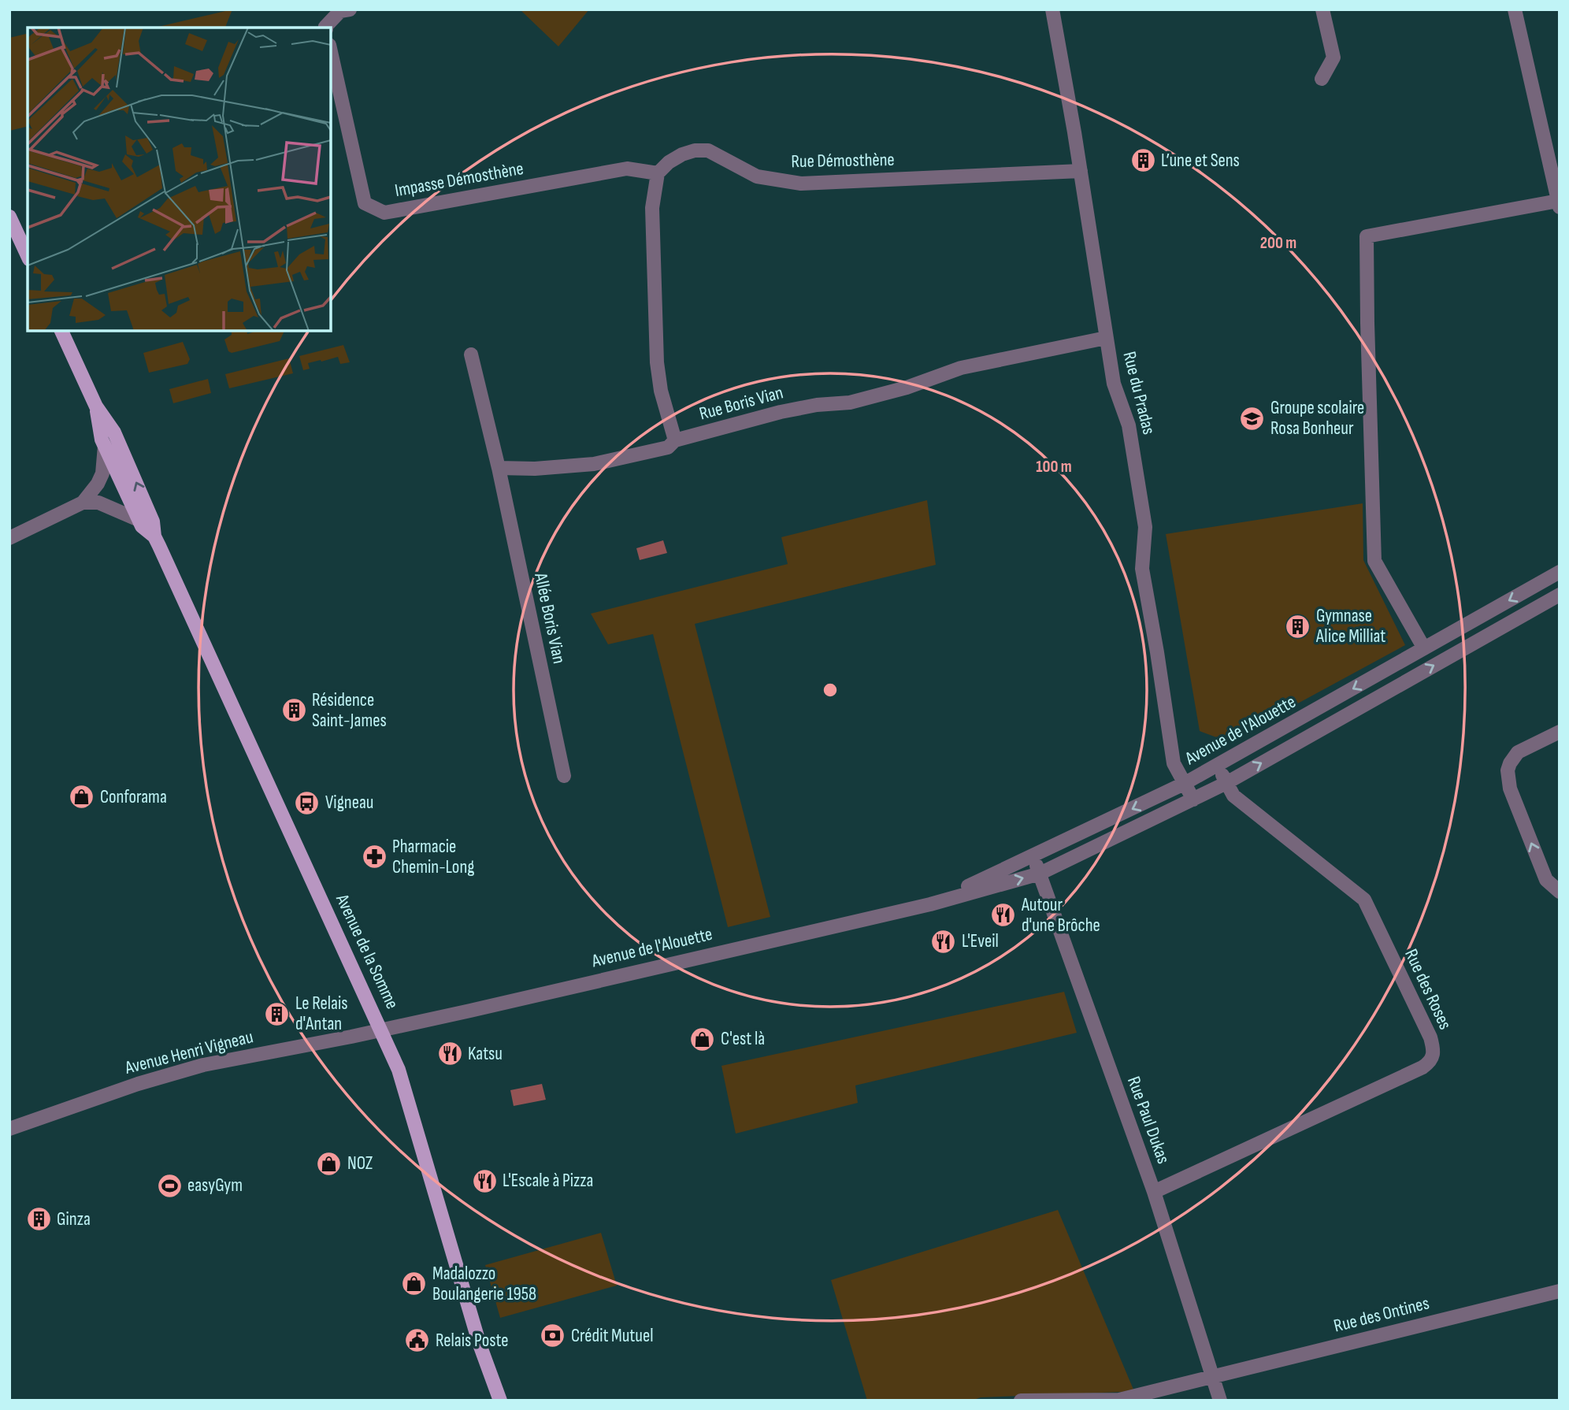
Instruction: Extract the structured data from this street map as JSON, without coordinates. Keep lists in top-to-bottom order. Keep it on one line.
{"streets":{"main road":["Avenue de la Somme"],"street":["Rue Démosthène","Impasse Démosthène","Rue du Pradas","Rue Boris Vian","Allée Boris Vian","Avenue de l'Alouette","Rue des Roses","Avenue Henri Vigneau","Rue Paul Dukas","Rue des Ontines"]},"crossings":[["Rue Démosthène","Impasse Démosthène"],["Rue Démosthène","Rue du Pradas"],["Rue du Pradas","Rue Boris Vian"],["Rue du Pradas","Avenue de l'Alouette"],["Rue Boris Vian","Allée Boris Vian"],["Avenue de l'Alouette","Avenue de la Somme"],["Avenue de l'Alouette","Rue des Roses"],["Avenue de l'Alouette","Avenue Henri Vigneau"],["Avenue de l'Alouette","Rue Paul Dukas"],["Avenue de la Somme","Avenue Henri Vigneau"],["Rue des Roses","Rue Paul Dukas"],["Rue Paul Dukas","Rue des Ontines"]],"places":{"building":["L’une et Sens","Gymnase Alice Milliat","Résidence Saint-James","Le Relais d'Antan","Ginza"],"school or university":["Groupe scolaire Rosa Bonheur"],"shop":["Conforama","C'est là","NOZ","Madalozzo Boulangerie 1958"],"bus stop":["Vigneau"],"pharmacy":["Pharmacie Chemin-Long"],"restaurant":["Autour d'une Brôche","L'Eveil","Katsu","L'Escale à Pizza"],"sports":["easyGym"],"bank":["Crédit Mutuel"],"public building":["Relais Poste"]},"rings":["200 m","100 m"]}
